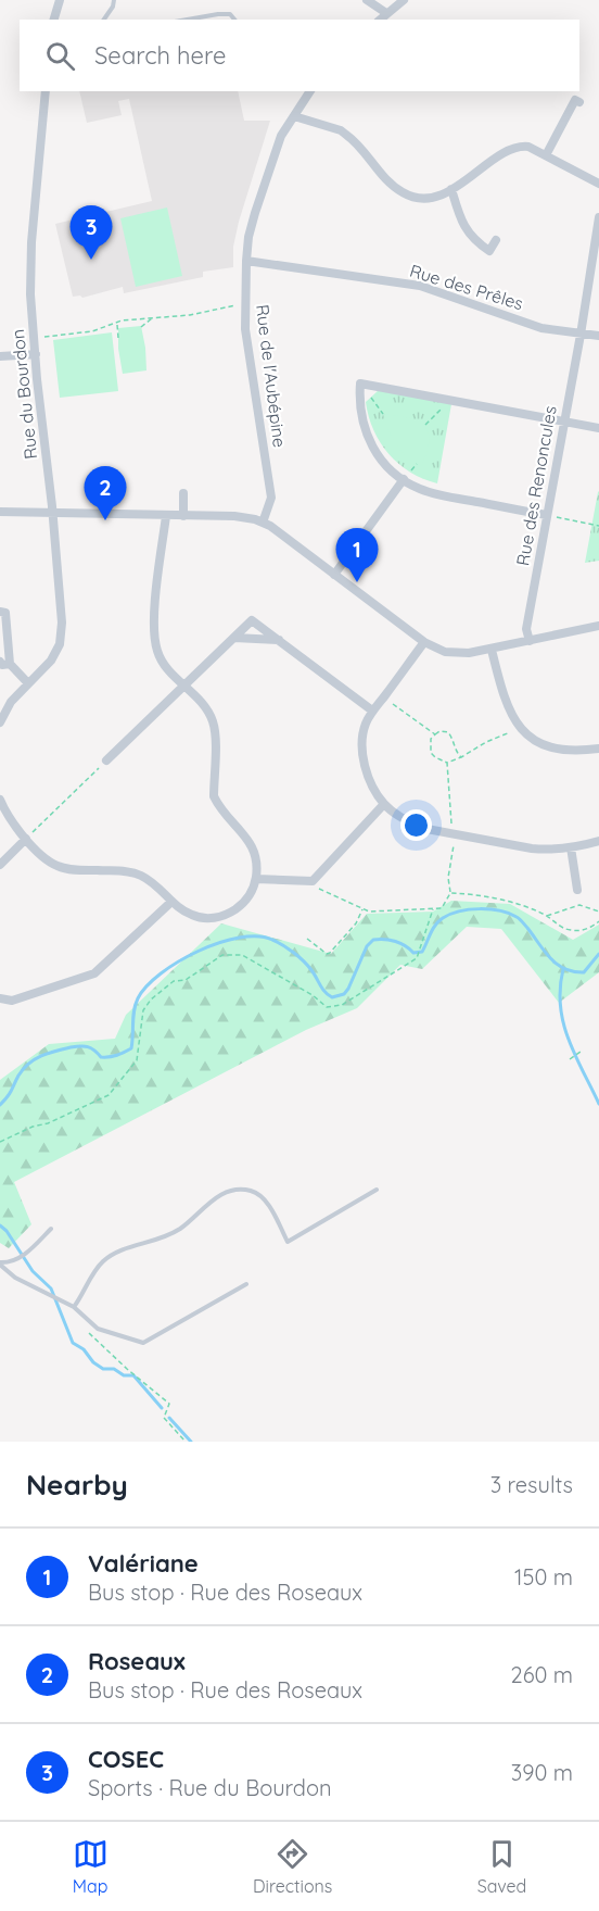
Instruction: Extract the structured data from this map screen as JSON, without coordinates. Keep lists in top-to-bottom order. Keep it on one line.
{"streets":{"street":["Rue des Prêles","Rue de l'Aubépine","Rue du Bourdon","Rue des Renoncules"]},"crossings":[["Rue des Prêles","Rue de l'Aubépine"],["Rue des Prêles","Rue des Renoncules"]],"page":{"search":"Search here","pins":["3","2","1"],"heading":["Nearby","3 results"],"list":[{"mark":"1","name":"Valériane","note":"Bus stop · Rue des Roseaux","value":"150 m"},{"mark":"2","name":"Roseaux","note":"Bus stop · Rue des Roseaux","value":"260 m"},{"mark":"3","name":"COSEC","note":"Sports · Rue du Bourdon","value":"390 m"}],"nav":["Map","Directions","Saved"]}}
